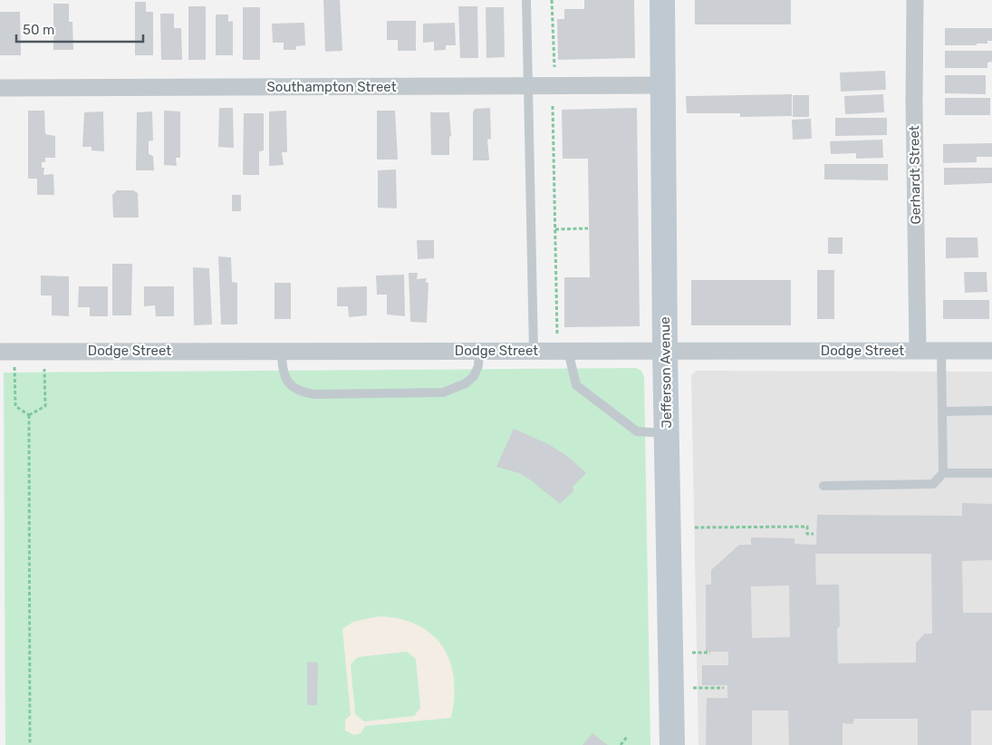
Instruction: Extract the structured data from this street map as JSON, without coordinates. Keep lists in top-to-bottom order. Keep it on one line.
{"streets":{"street":["Southampton Street","Gerhardt Street","Dodge Street","Jefferson Avenue"]},"crossings":[["Southampton Street","Jefferson Avenue"],["Gerhardt Street","Dodge Street"],["Dodge Street","Jefferson Avenue"]],"scale_bar":"50 m"}
